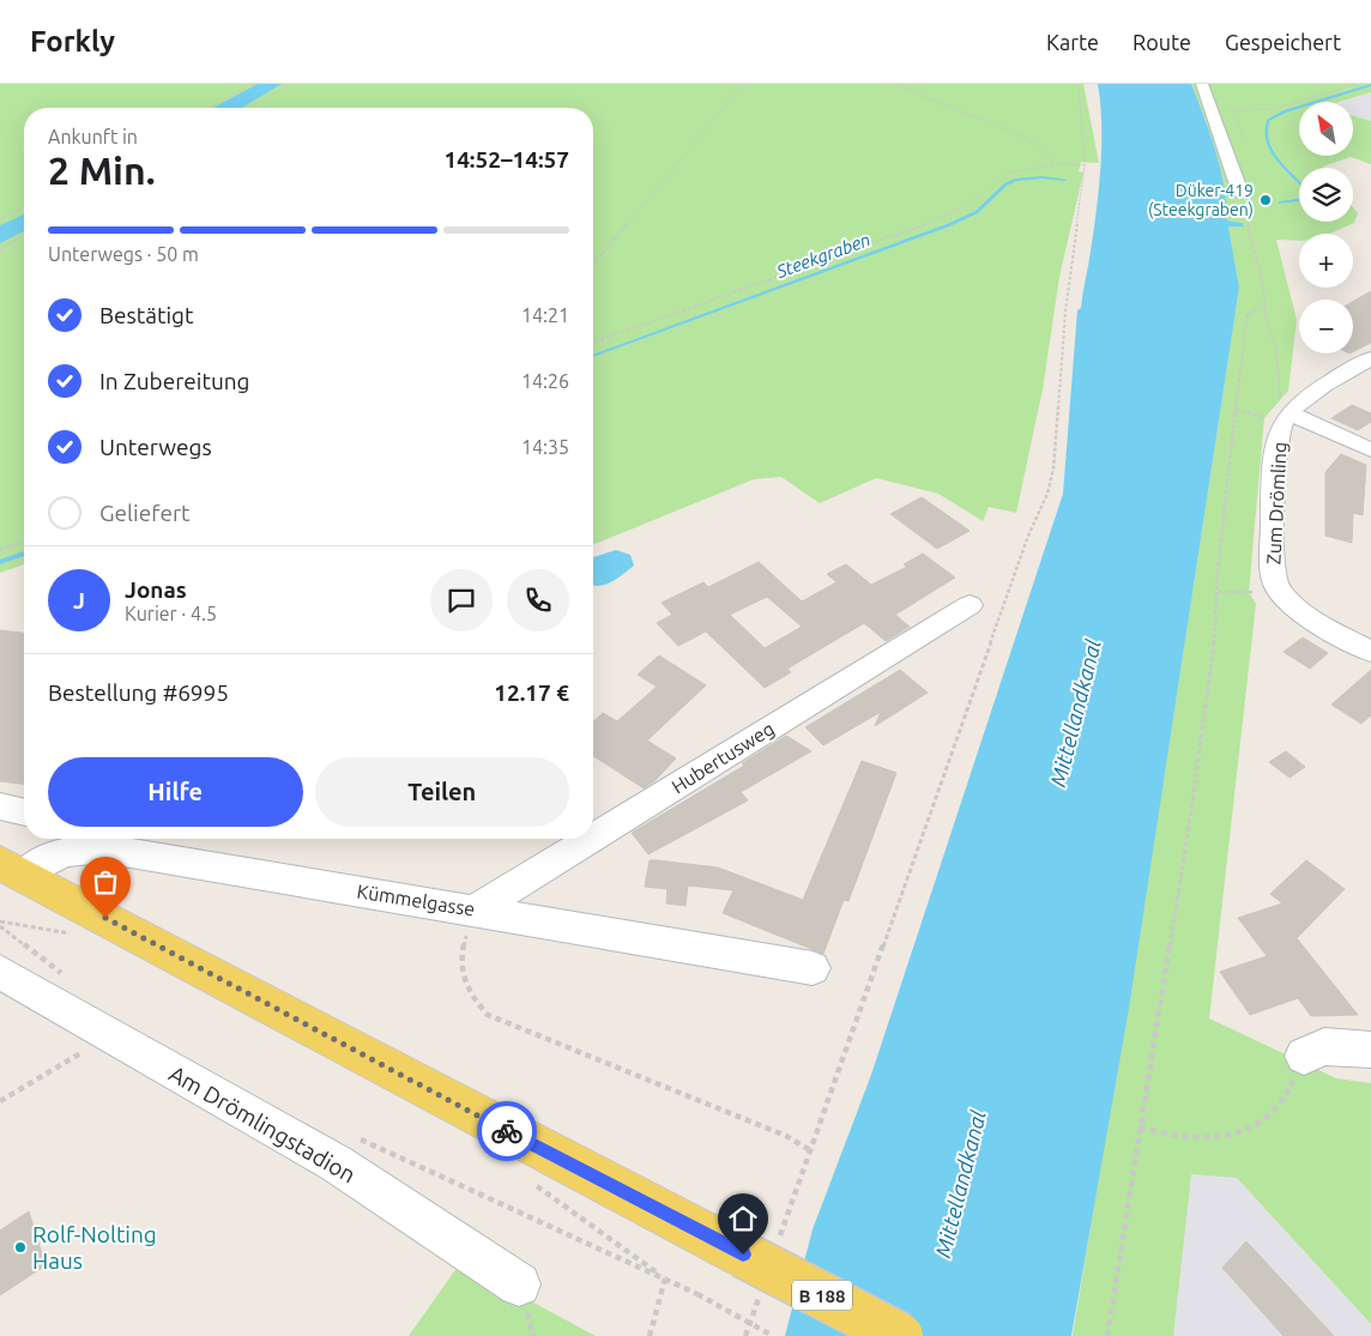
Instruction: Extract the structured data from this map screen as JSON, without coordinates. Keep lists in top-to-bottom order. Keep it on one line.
{"streets":{"main road":["B 188"],"street":["Zum Drömling","Hubertusweg","Kümmelgasse","Am Drömlingstadion"]},"crossings":[["Hubertusweg","Kümmelgasse"],["Kümmelgasse","B 188"]],"water":["Steekgraben","Mittellandkanal"],"places":["Düker-419 (Steekgraben)","Rolf-Nolting Haus"],"north":"top left","page":{"header":"Forkly","nav":["Karte","Route","Gespeichert"],"map_buttons":["+","−"],"heading":["2 Min.","Ankunft in","14:52–14:57"],"panel":["Jonas","Kurier · 4.5","Bestellung #6995","12.17 €"],"bar":"Unterwegs · 50 m","list":[["Bestätigt","14:21"],["In Zubereitung","14:26"],["Unterwegs","14:35"],"Geliefert"],"round":"J","buttons":["Hilfe","Teilen"]}}
